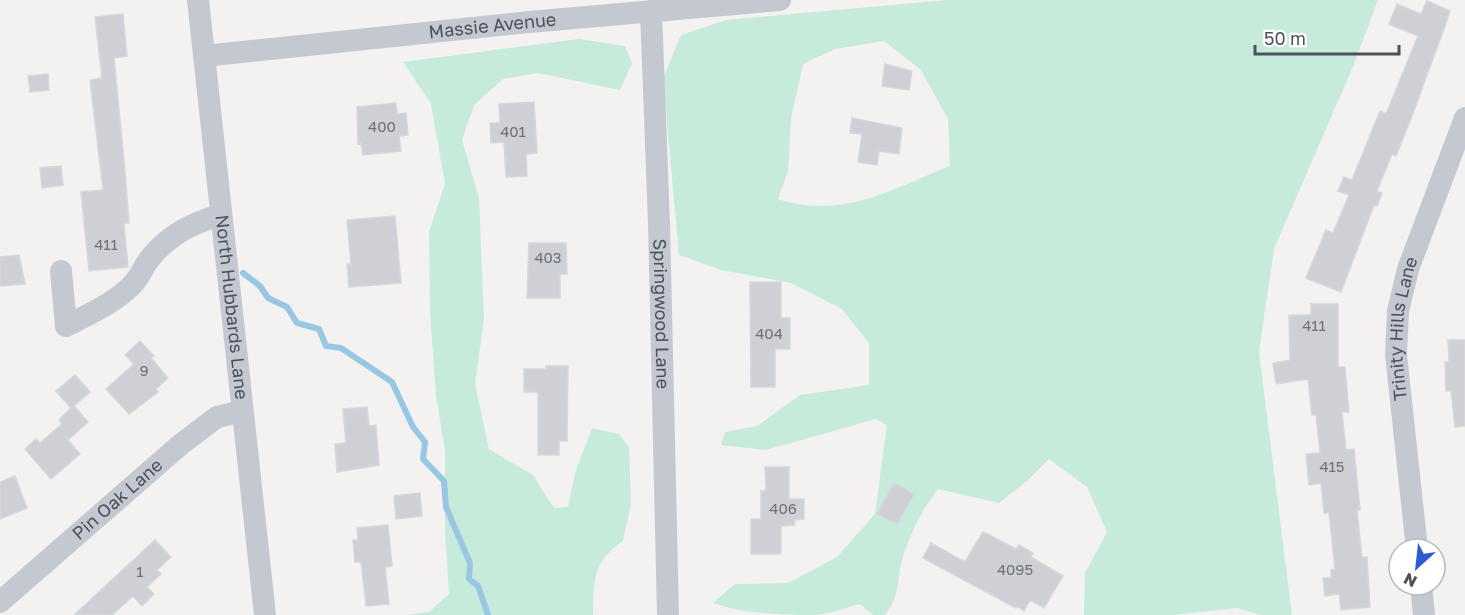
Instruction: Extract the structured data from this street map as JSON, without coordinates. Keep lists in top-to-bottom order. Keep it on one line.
{"streets":{"street":["Massie Avenue","North Hubbards Lane","Springwood Lane","Trinity Hills Lane","Pin Oak Lane"]},"crossings":[["Massie Avenue","North Hubbards Lane"],["Massie Avenue","Springwood Lane"],["North Hubbards Lane","Pin Oak Lane"]],"house_numbers":["400","401","411","403","411","404","9","415","406","4095","1"],"scale_bar":"50 m","north":"bottom left"}
